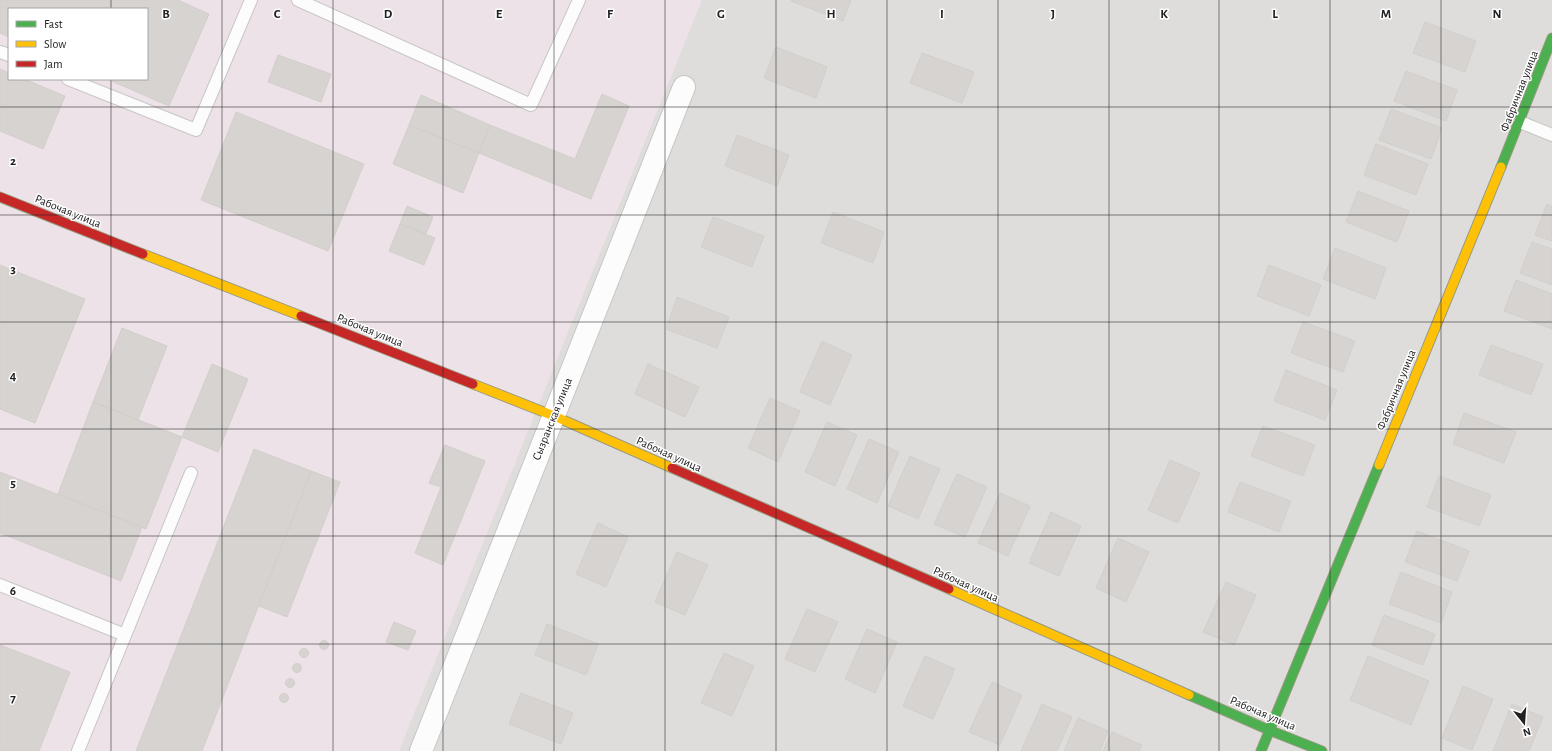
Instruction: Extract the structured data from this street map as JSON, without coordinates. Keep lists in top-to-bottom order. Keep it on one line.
{"streets":{"street":["Фабричная улица","Рабочая улица","Сызранская улица"]},"crossings":[["Фабричная улица","Рабочая улица"],["Рабочая улица","Сызранская улица"]],"legend":["Fast","Slow","Jam"],"north":"bottom","grid":{"columns":["B","C","D","E","F","G","H","I","J","K","L","M","N"],"rows":["2","3","4","5","6","7"]}}
